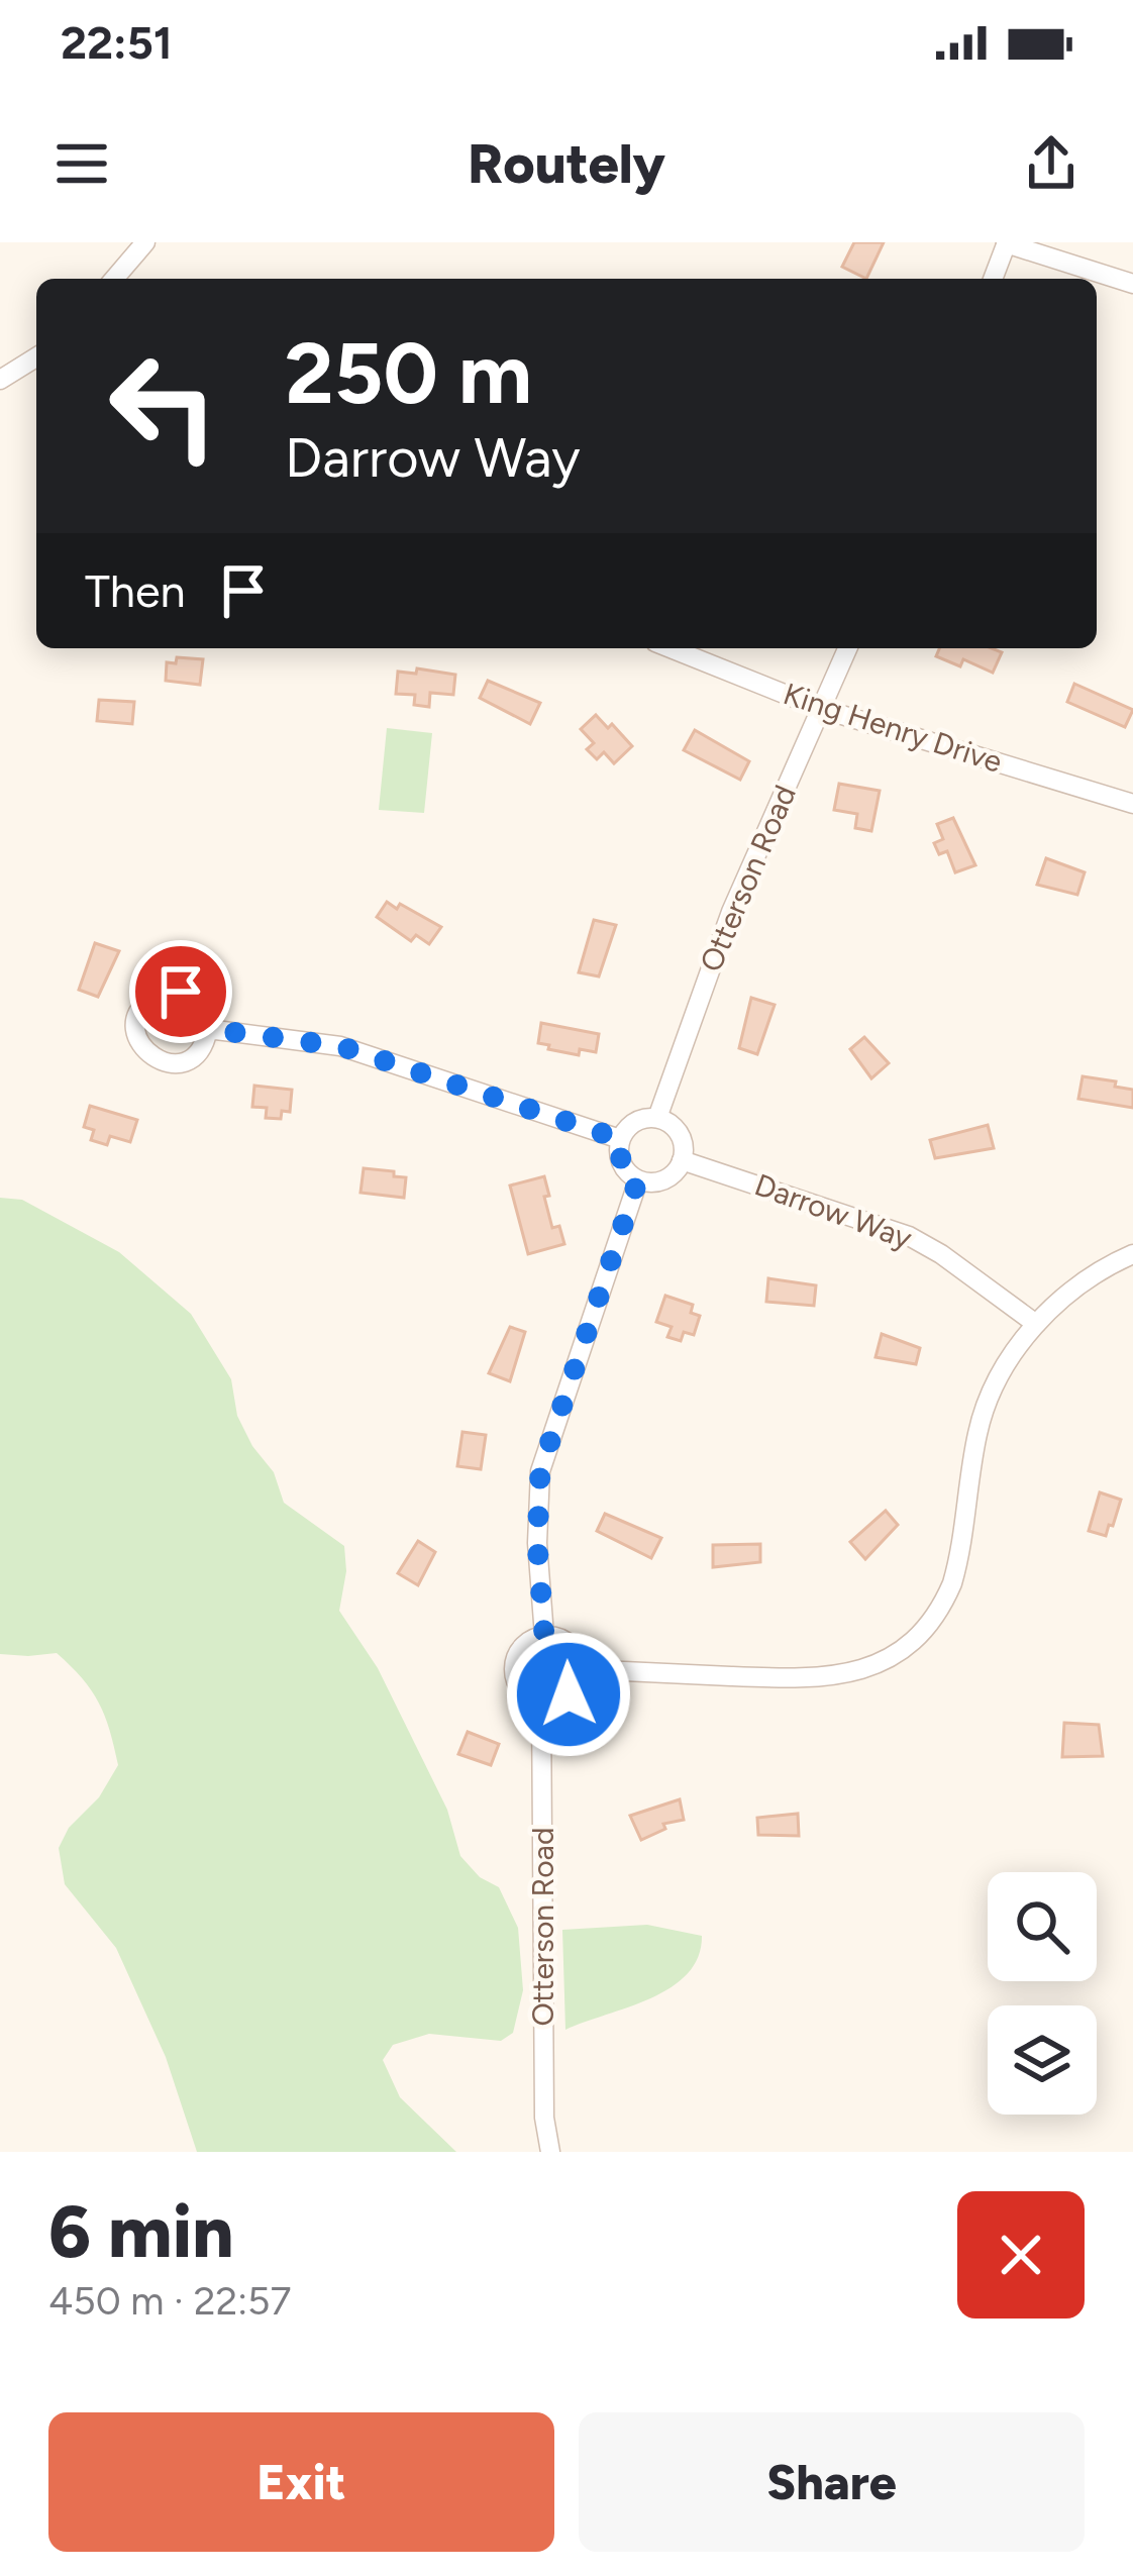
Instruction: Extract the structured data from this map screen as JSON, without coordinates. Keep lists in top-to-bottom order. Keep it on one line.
{"streets":{"street":["King Henry Drive","Otterson Road","Darrow Way"]},"crossings":[["King Henry Drive","Otterson Road"],["Otterson Road","Darrow Way"]],"page":{"status":"22:51","header":"Routely","turn":["250 m","Darrow Way"],"then":"Then","heading":["6 min","450 m · 22:57"],"buttons":["Exit","Share"]}}
